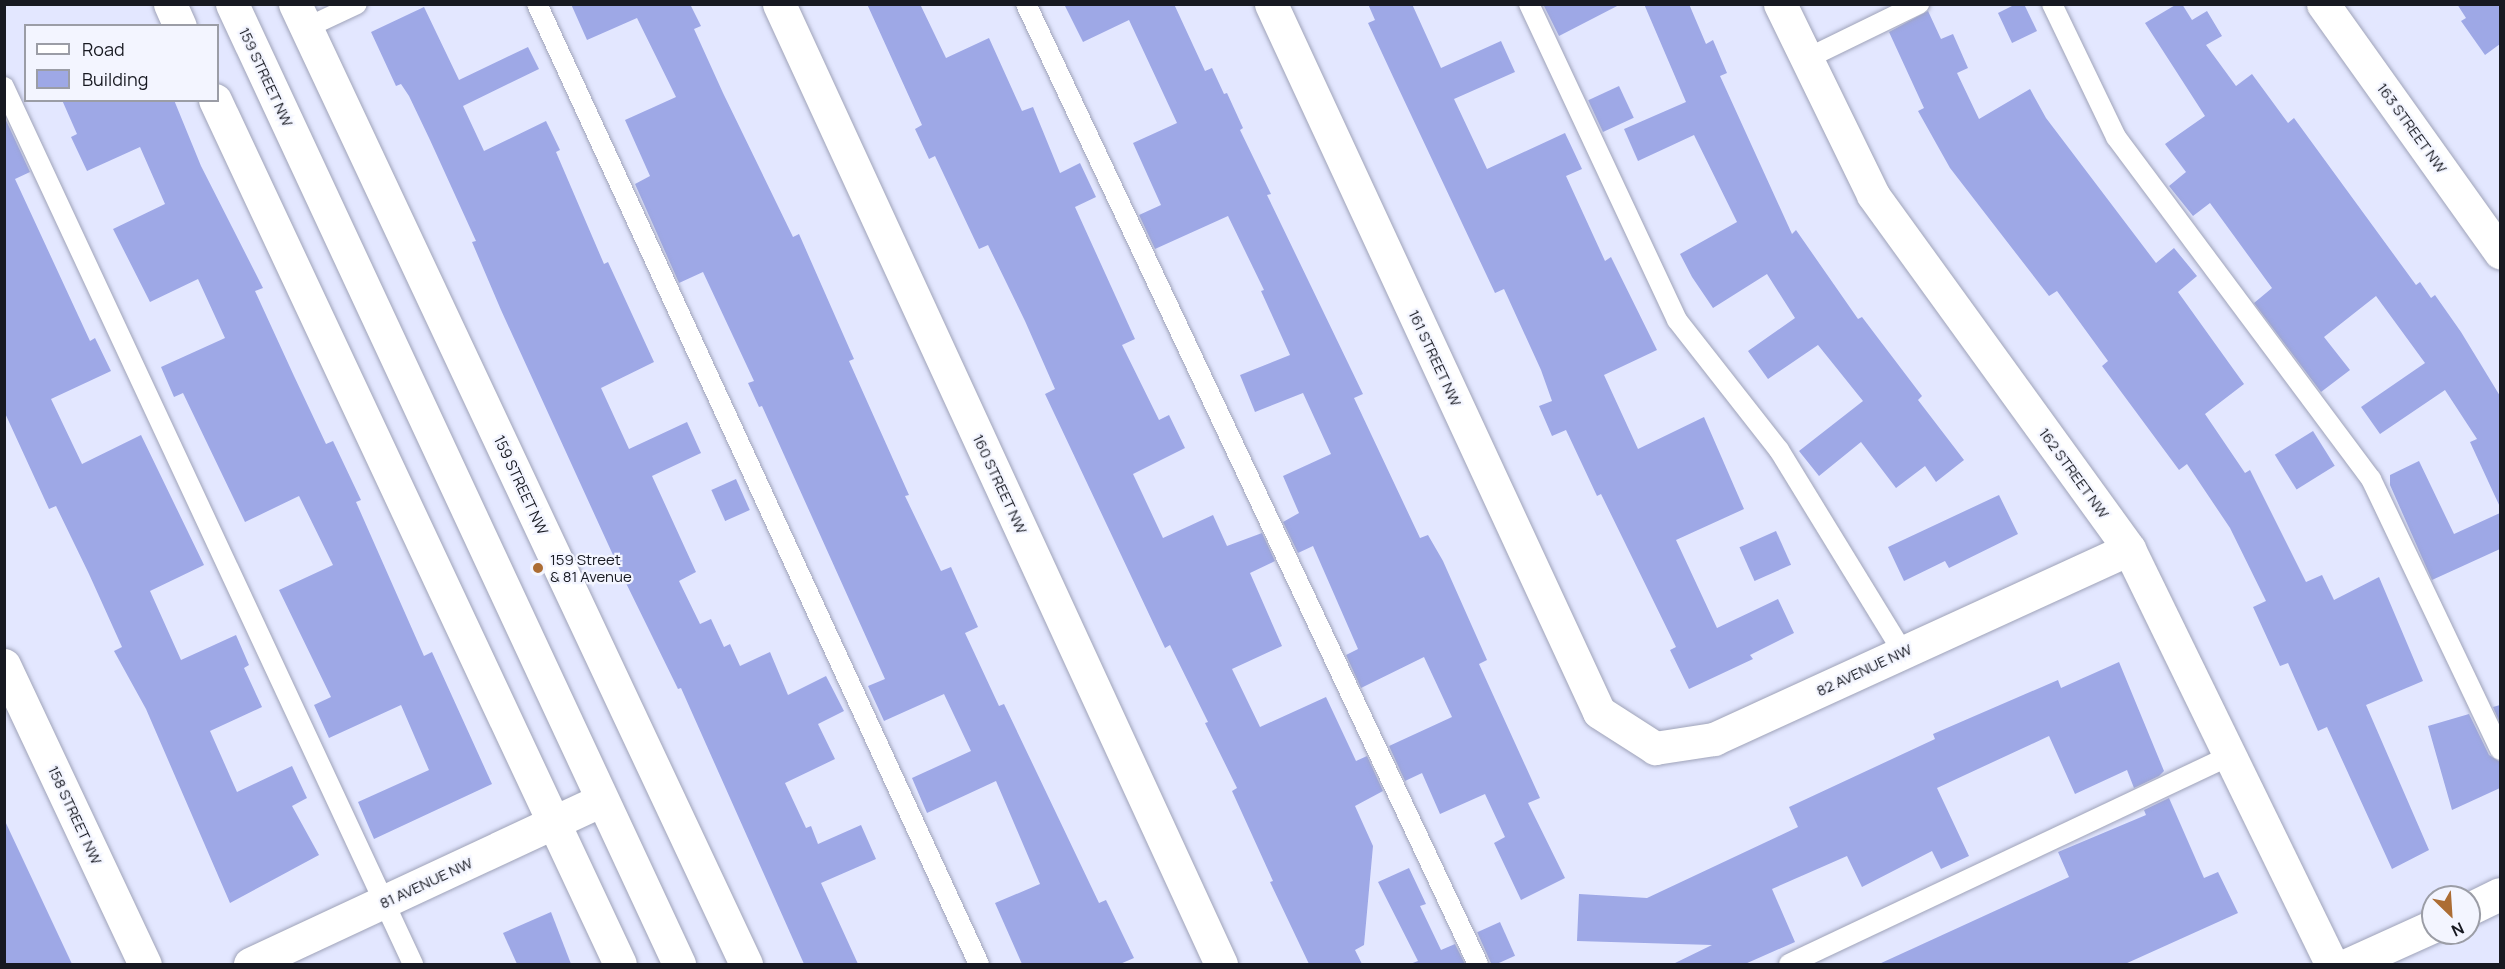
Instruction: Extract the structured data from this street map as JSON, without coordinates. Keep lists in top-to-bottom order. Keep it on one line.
{"streets":{"street":["159 STREET NW","163 STREET NW","161 STREET NW","162 STREET NW","160 STREET NW","82 AVENUE NW","158 STREET NW","81 AVENUE NW"]},"crossings":[["159 STREET NW","81 AVENUE NW"],["161 STREET NW","82 AVENUE NW"],["162 STREET NW","82 AVENUE NW"]],"places":["159 Street & 81 Avenue"],"legend":["Road","Building"],"north":"bottom right"}
